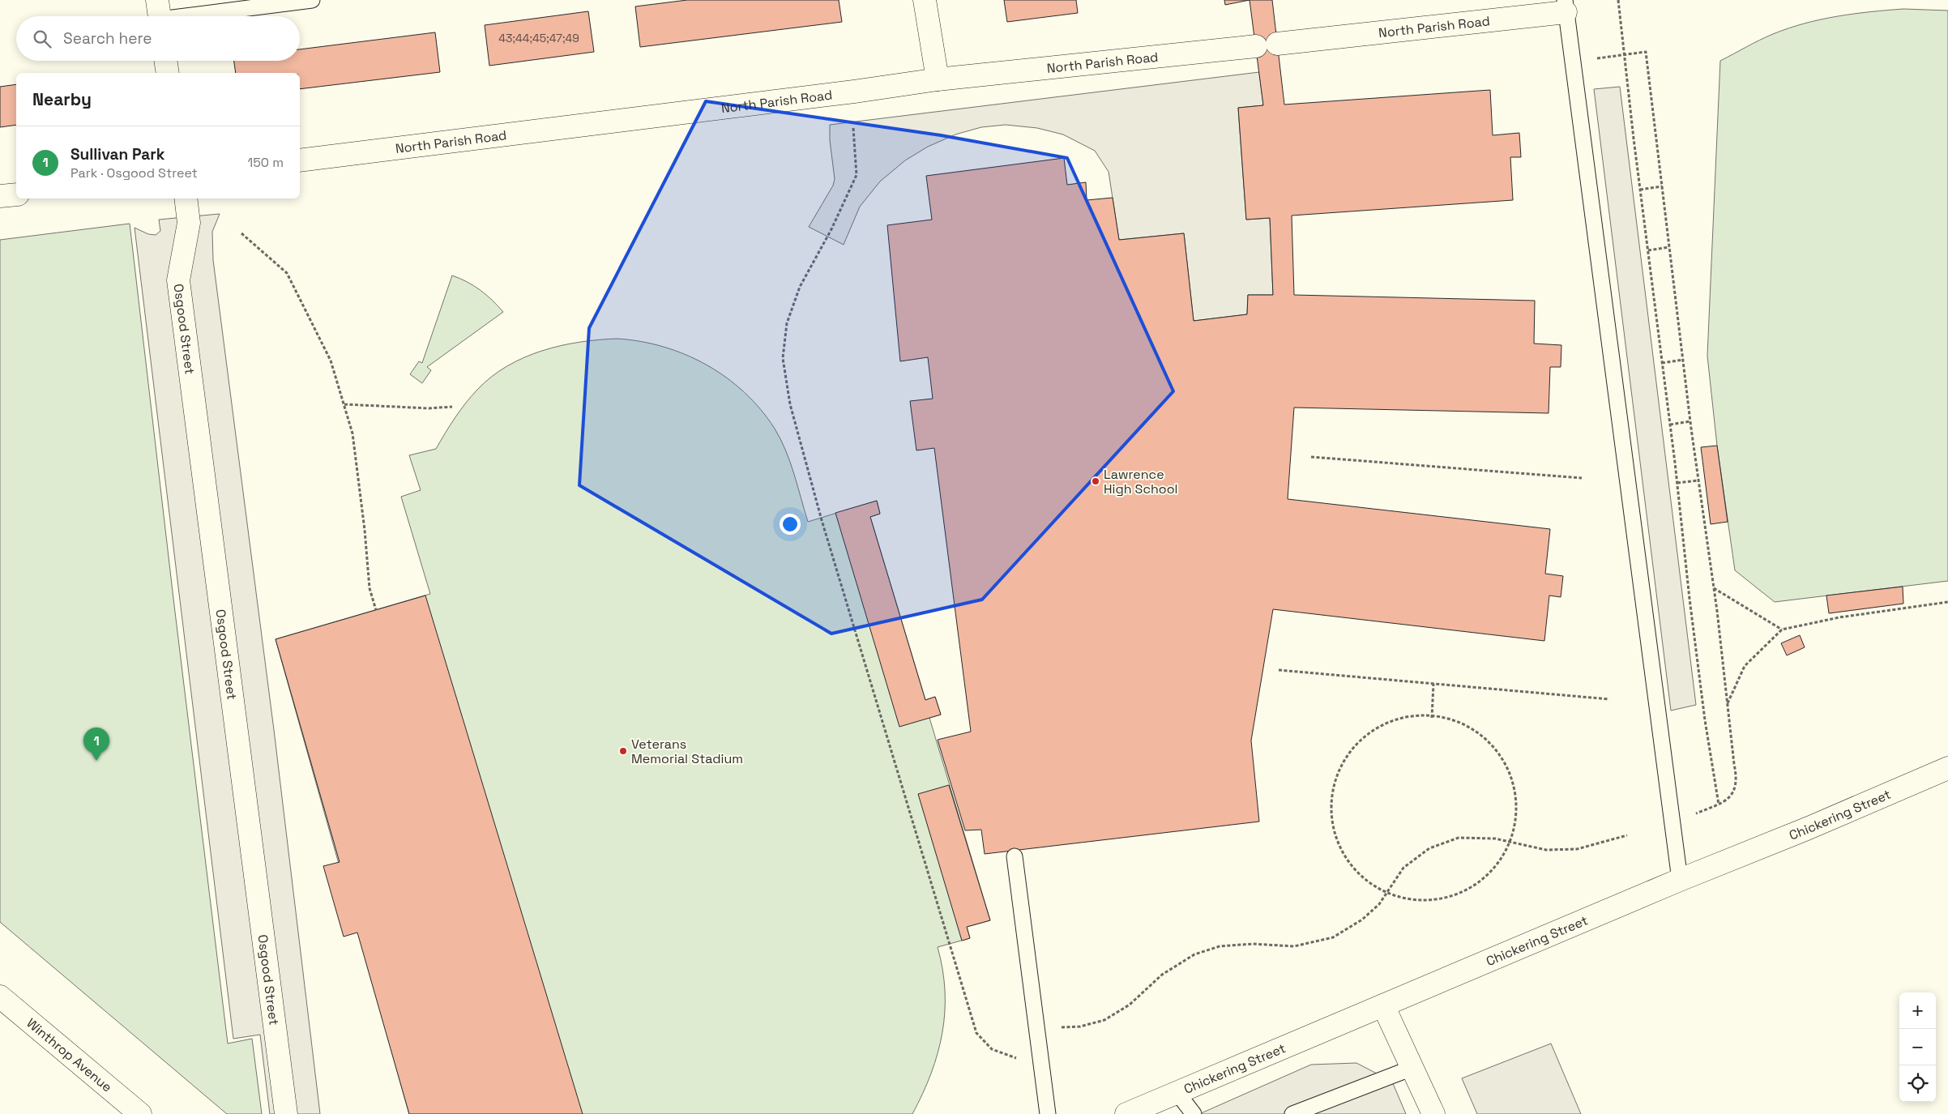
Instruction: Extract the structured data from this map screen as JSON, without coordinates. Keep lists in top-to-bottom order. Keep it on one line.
{"streets":{"street":["North Parish Road","Osgood Street","Chickering Street","Winthrop Avenue"]},"places":["Lawrence High School","Veterans Memorial Stadium"],"house_numbers":["43;44;45;47;49"],"page":{"search":"Search here","heading":"Nearby","list":[{"mark":"1","name":"Sullivan Park","note":"Park · Osgood Street","value":"150 m"}],"pins":"1","map_buttons":["+","−"]}}
